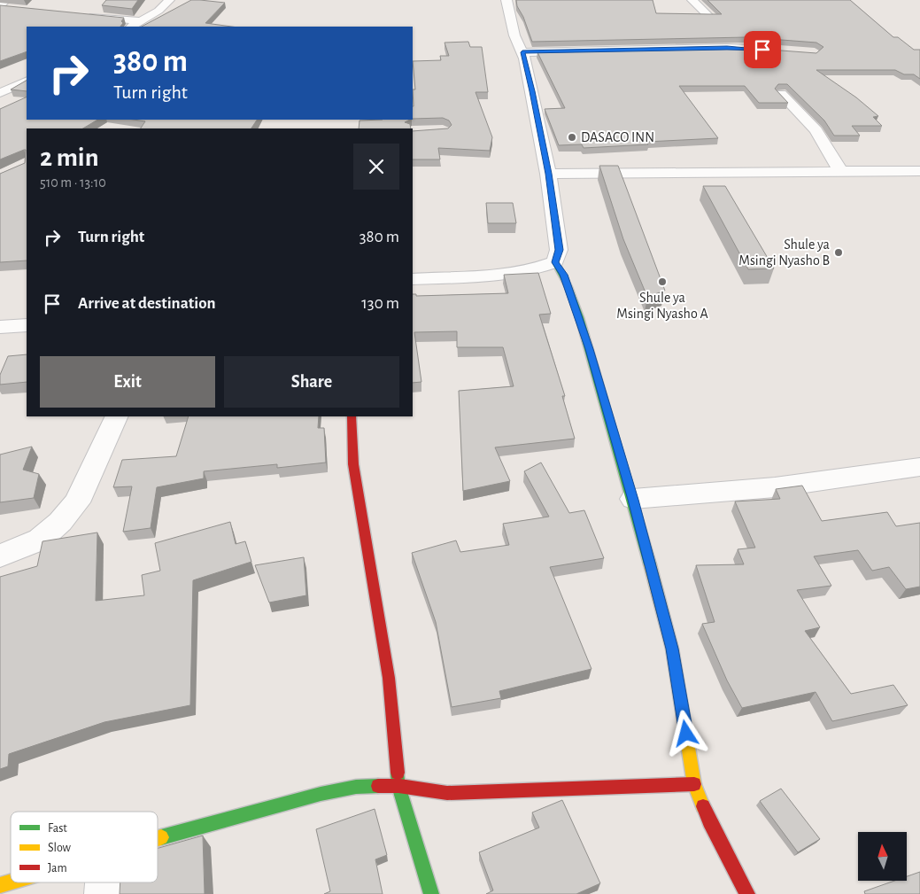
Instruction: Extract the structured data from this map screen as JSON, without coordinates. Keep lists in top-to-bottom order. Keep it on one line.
{"places":["DASACO INN","Shule ya Msingi Nyasho B","Shule ya Msingi Nyasho A"],"legend":["Fast","Slow","Jam"],"north":"top","page":{"turn":["380 m","Turn right"],"heading":["2 min","510 m · 13:10"],"list":[{"name":"Turn right","value":"380 m"},{"name":"Arrive at destination","value":"130 m"}],"buttons":["Exit","Share"]}}
